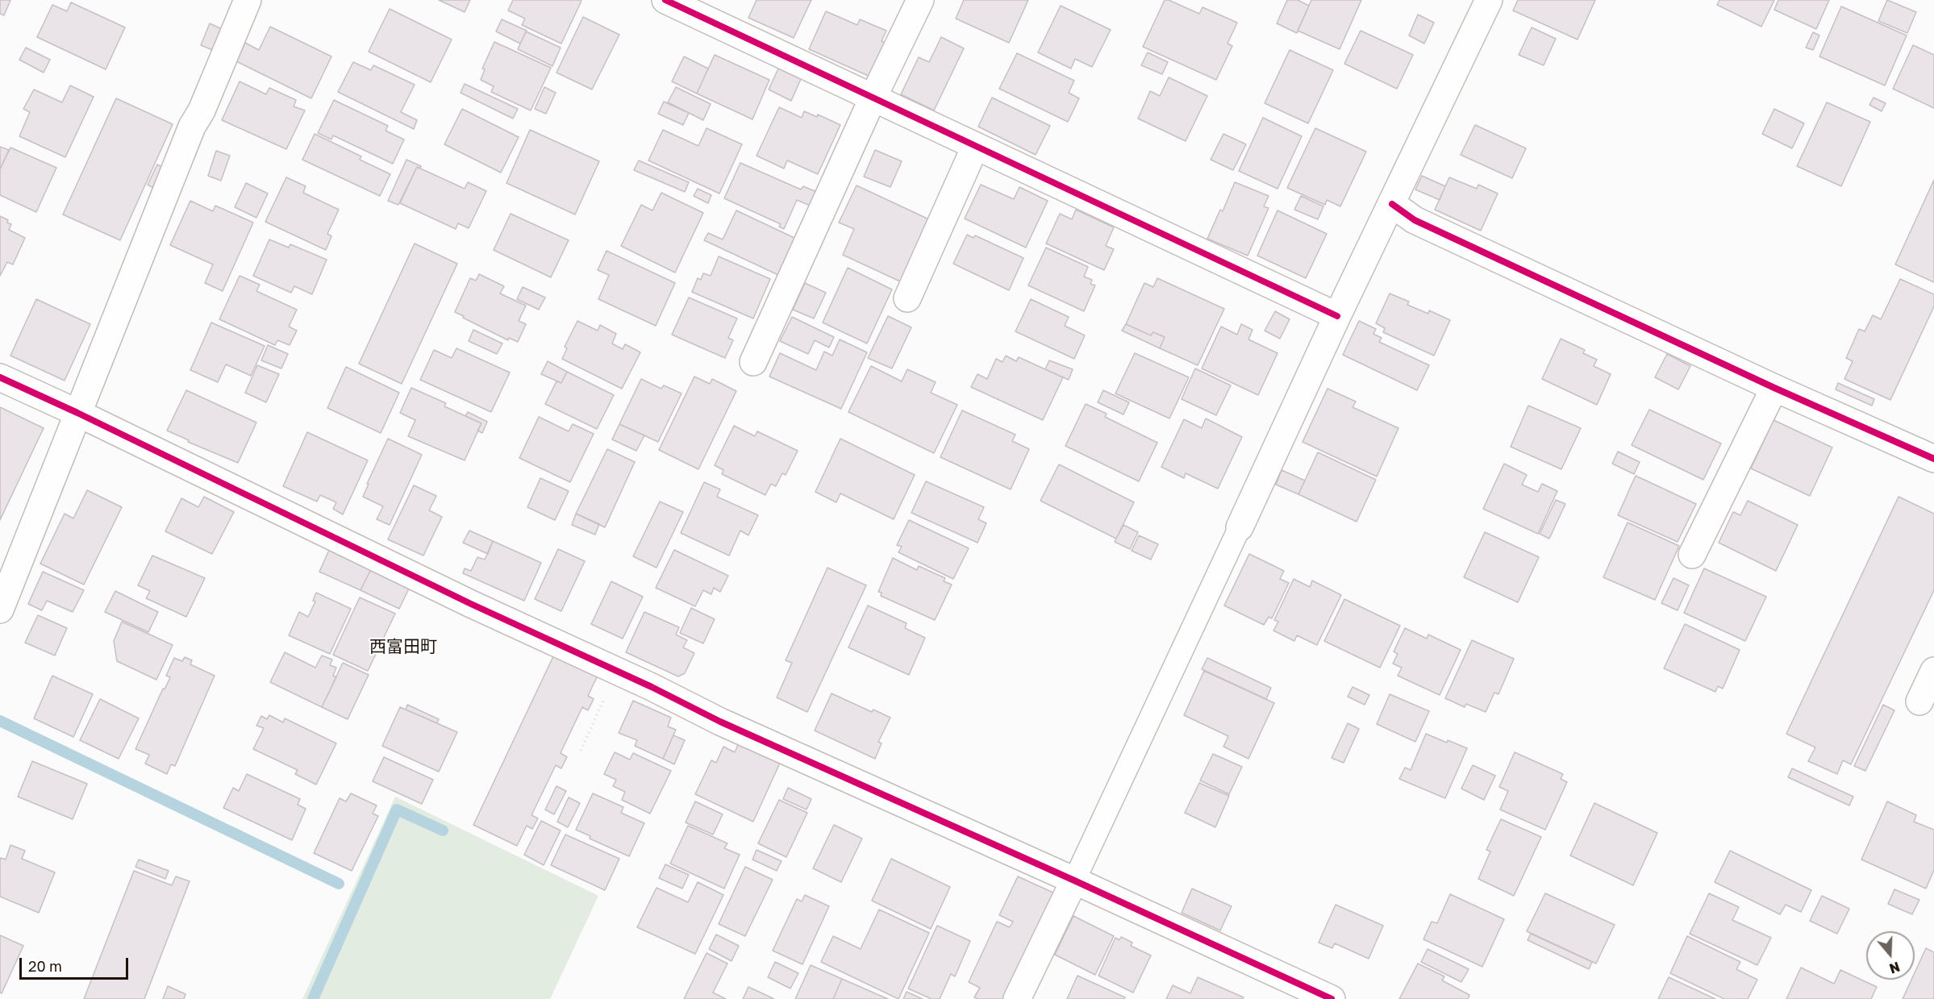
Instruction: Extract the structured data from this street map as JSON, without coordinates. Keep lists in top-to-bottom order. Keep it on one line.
{"districts":["西富田町"],"scale_bar":"20 m","north":"bottom"}
